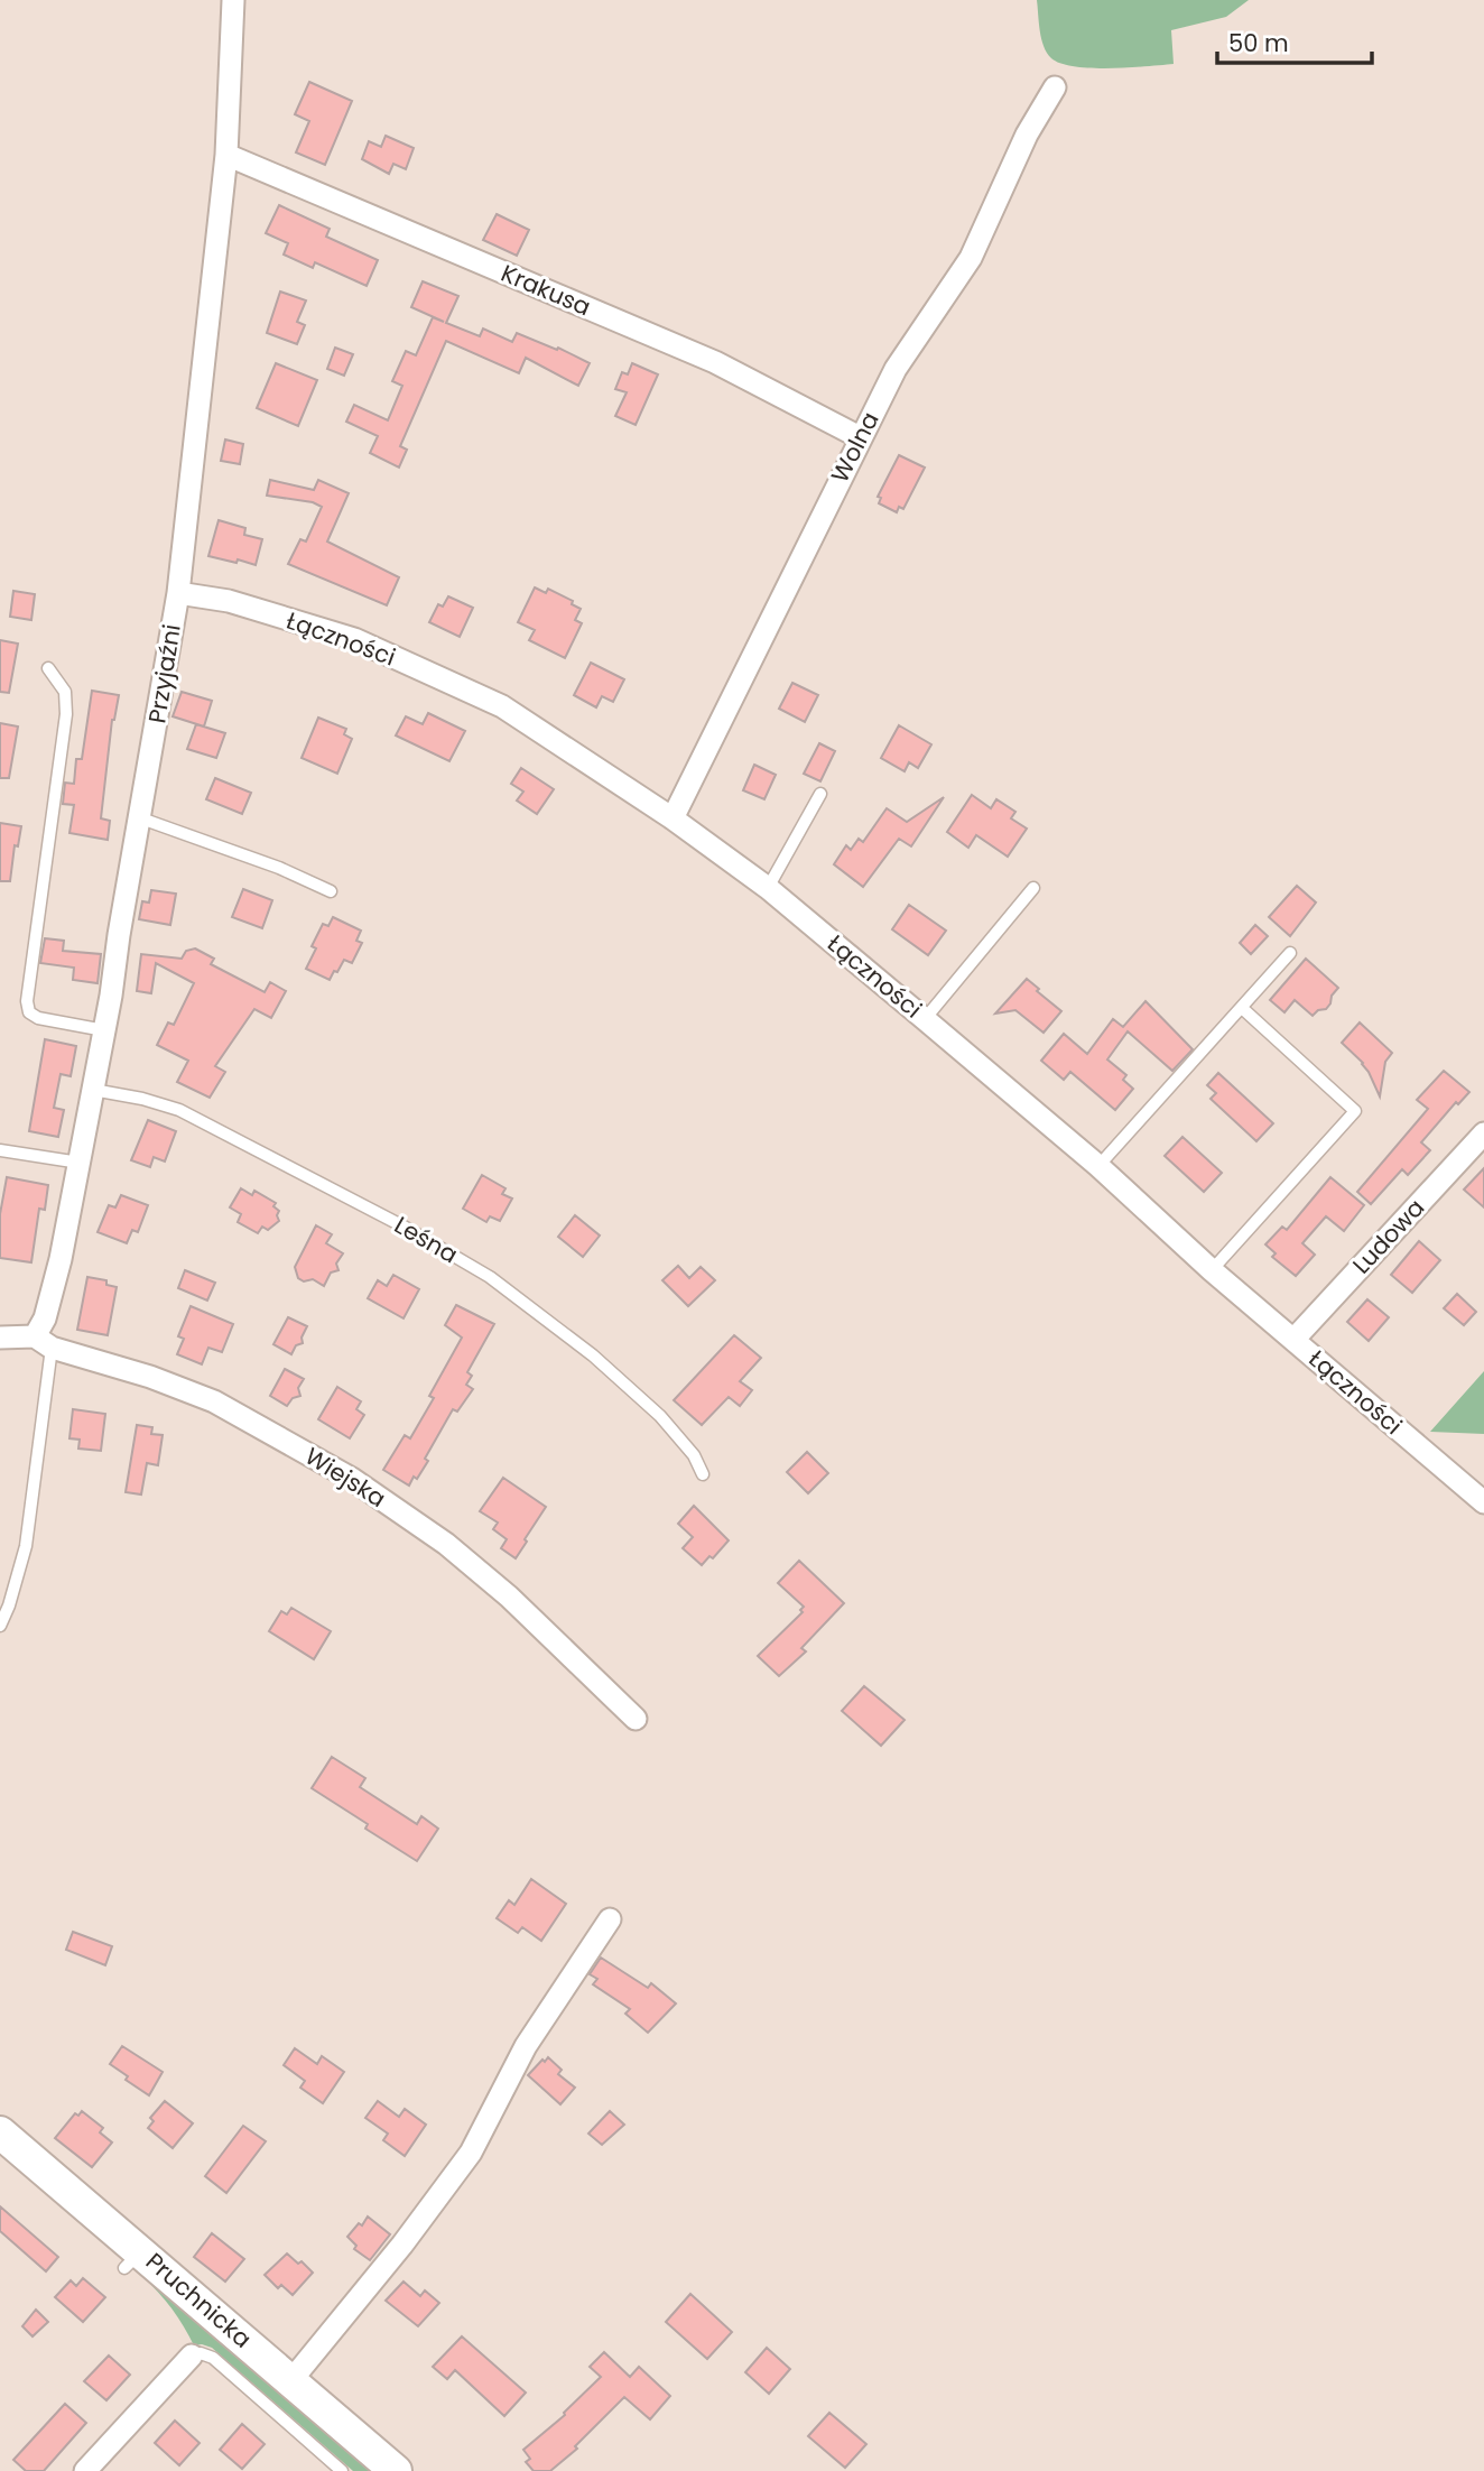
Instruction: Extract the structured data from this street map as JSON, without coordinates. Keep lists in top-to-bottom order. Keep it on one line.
{"streets":{"main road":["Pruchnicka"],"street":["Krakusa","Wolna","Łączności","Przyjaźni","Ludowa","Wiejska"],"lane":["Leśna"]},"crossings":[["Krakusa","Wolna"],["Krakusa","Przyjaźni"],["Wolna","Łączności"],["Łączności","Przyjaźni"],["Łączności","Ludowa"],["Przyjaźni","Leśna"],["Przyjaźni","Wiejska"]],"scale_bar":"50 m"}
